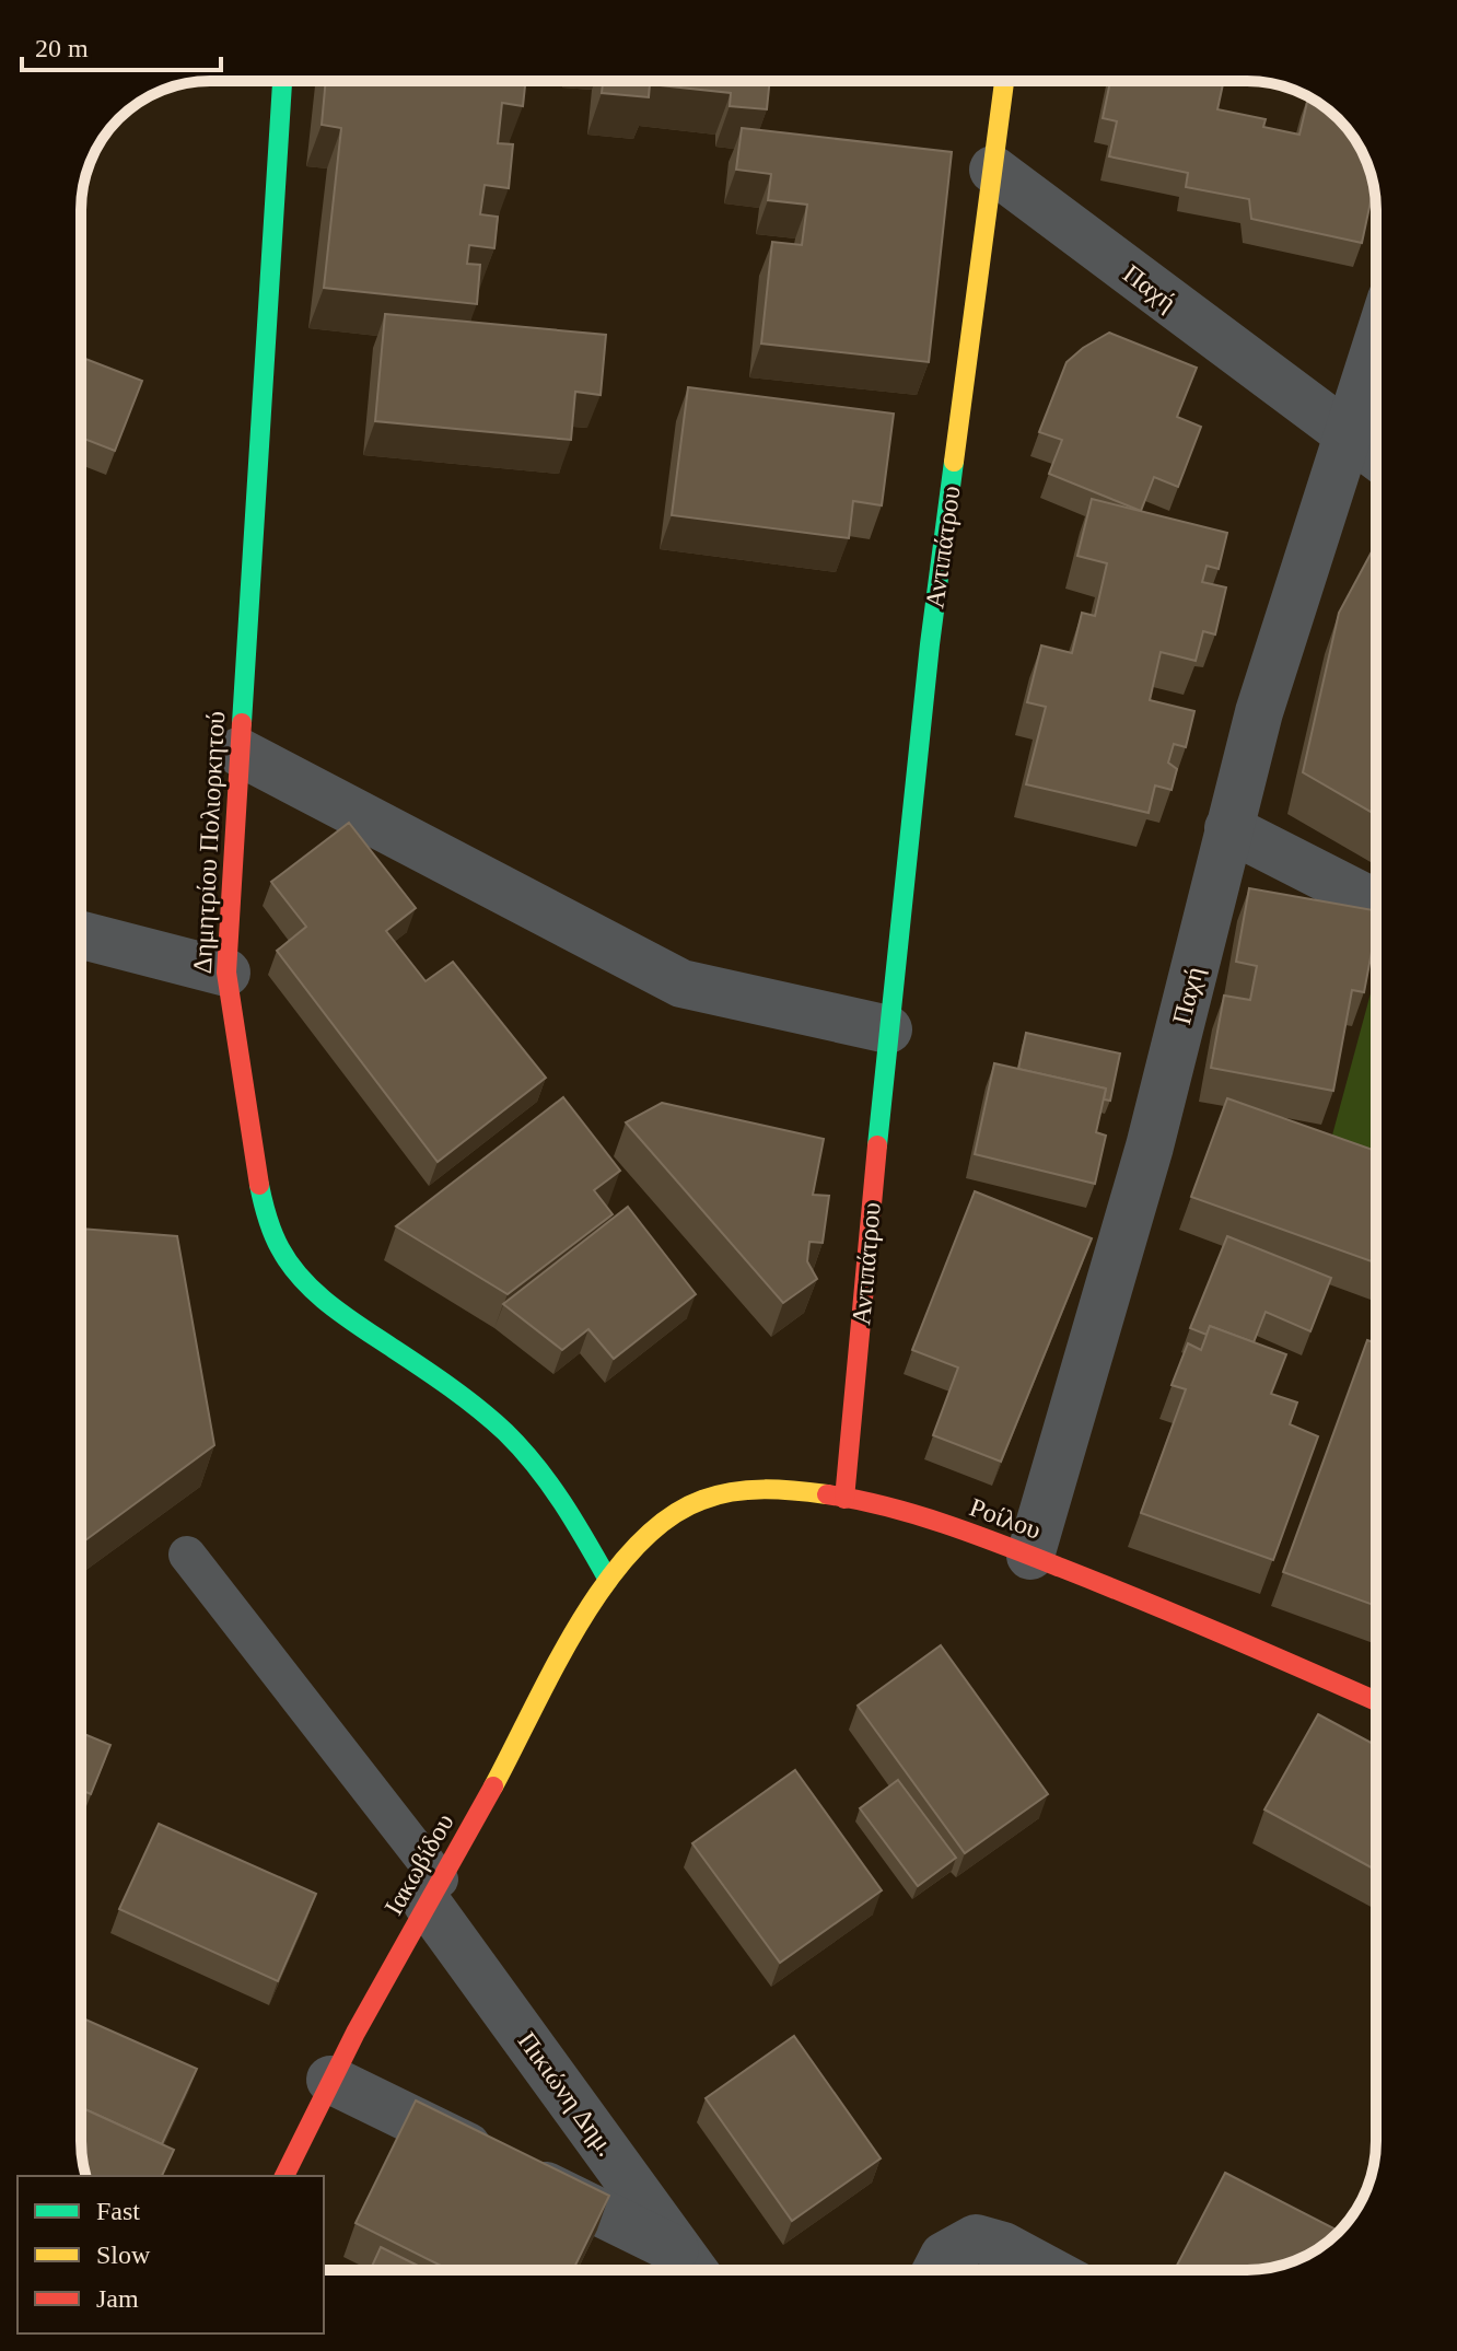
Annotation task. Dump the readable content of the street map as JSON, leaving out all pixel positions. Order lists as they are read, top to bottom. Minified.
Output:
{"streets":{"street":["Παχή","Αντιπάτρου","Δημητρίου Πολιορκητού","Ροίλου","Ιακωβίδου","Πικιώνη Δημ."]},"crossings":[["Παχή","Αντιπάτρου"],["Παχή","Ροίλου"],["Αντιπάτρου","Ροίλου"],["Δημητρίου Πολιορκητού","Ροίλου"],["Δημητρίου Πολιορκητού","Ιακωβίδου"],["Ροίλου","Ιακωβίδου"],["Ιακωβίδου","Πικιώνη Δημ."]],"legend":["Fast","Slow","Jam"],"scale_bar":"20 m"}
